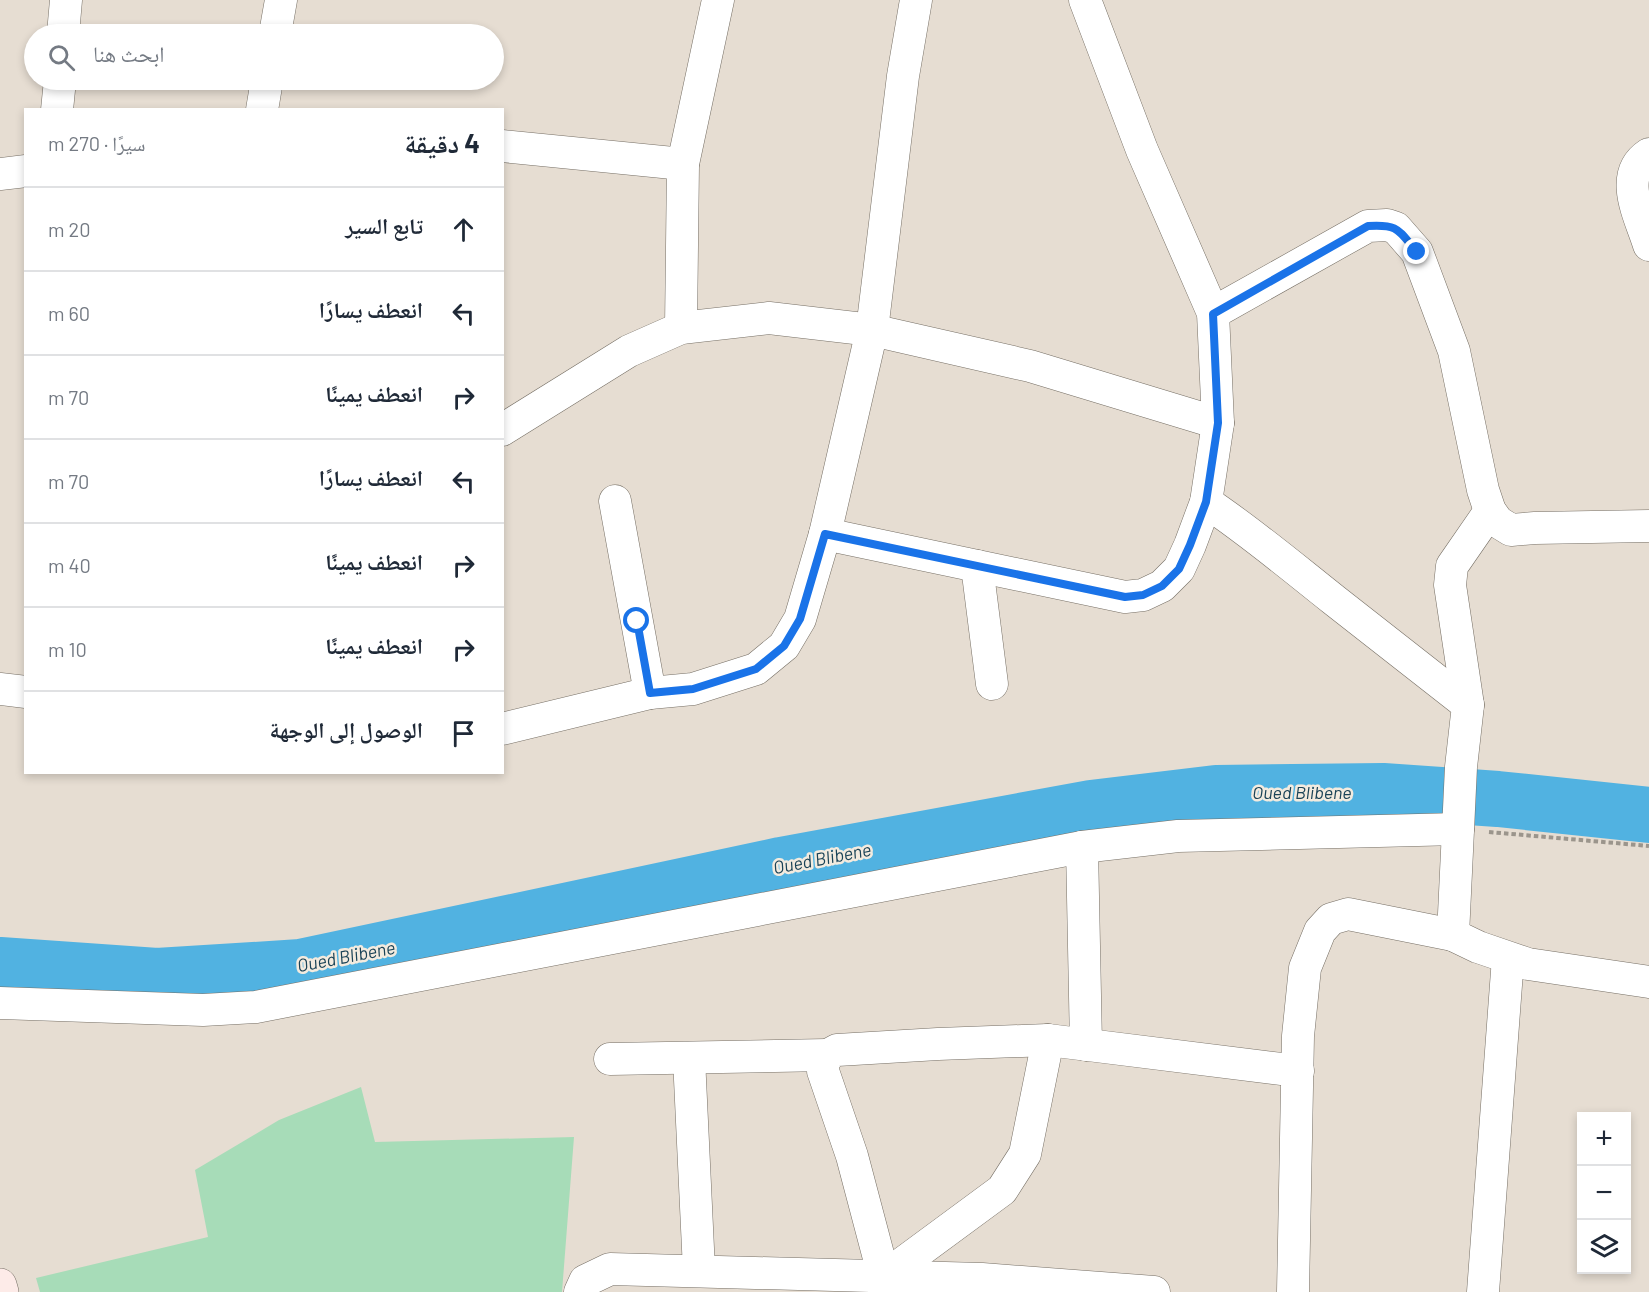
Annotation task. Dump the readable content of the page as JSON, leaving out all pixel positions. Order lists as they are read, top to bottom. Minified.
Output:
{"water":["Oued Blibene"],"page":{"search":"ابحث هنا","heading":["4 دقيقة","سيرًا · 270 m"],"list":[["تابع السير","20 m"],["انعطف يسارًا","60 m"],["انعطف يمينًا","70 m"],["انعطف يسارًا","70 m"],["انعطف يمينًا","40 m"],["انعطف يمينًا","10 m"],"الوصول إلى الوجهة"],"map_buttons":["+","−"]}}
